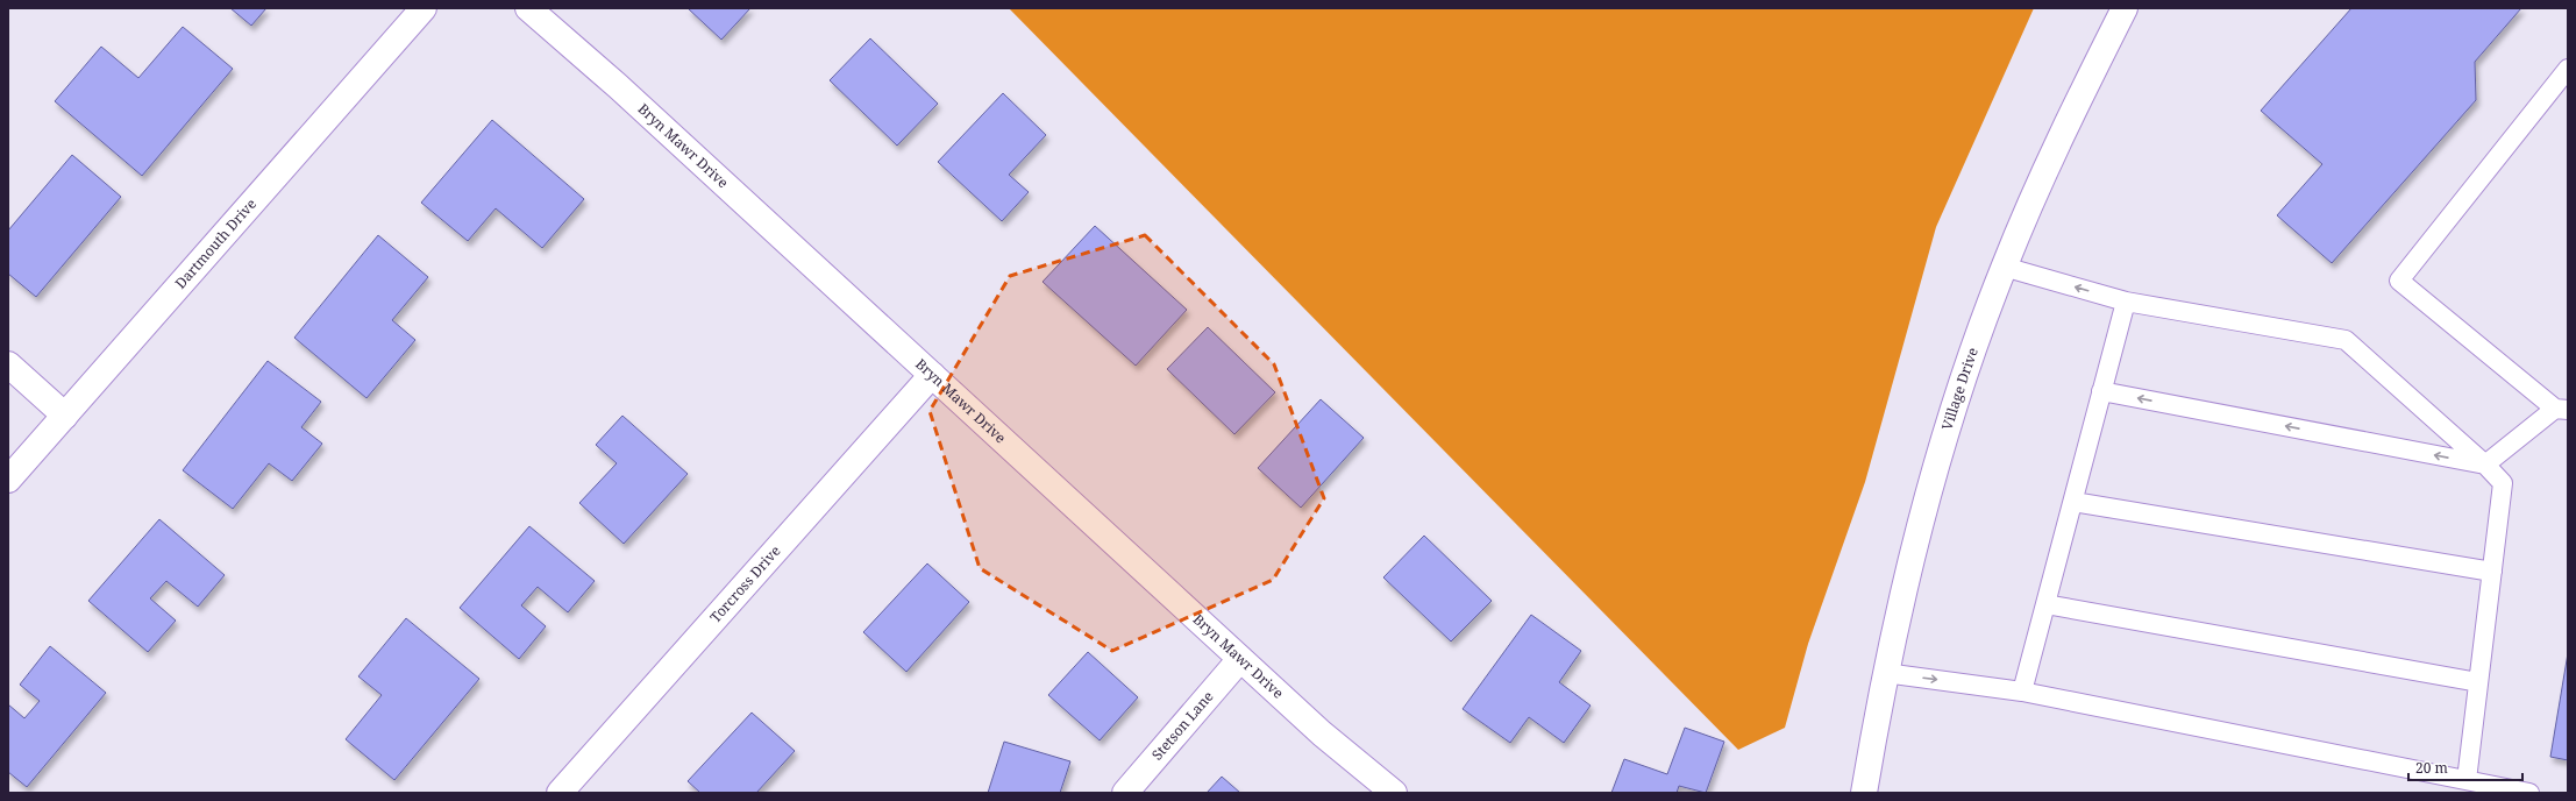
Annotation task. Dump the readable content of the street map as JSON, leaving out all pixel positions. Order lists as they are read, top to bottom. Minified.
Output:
{"streets":{"street":["Bryn Mawr Drive","Dartmouth Drive","Village Drive","Torcross Drive","Stetson Lane"]},"crossings":[["Bryn Mawr Drive","Torcross Drive"],["Bryn Mawr Drive","Stetson Lane"]],"scale_bar":"20 m"}
